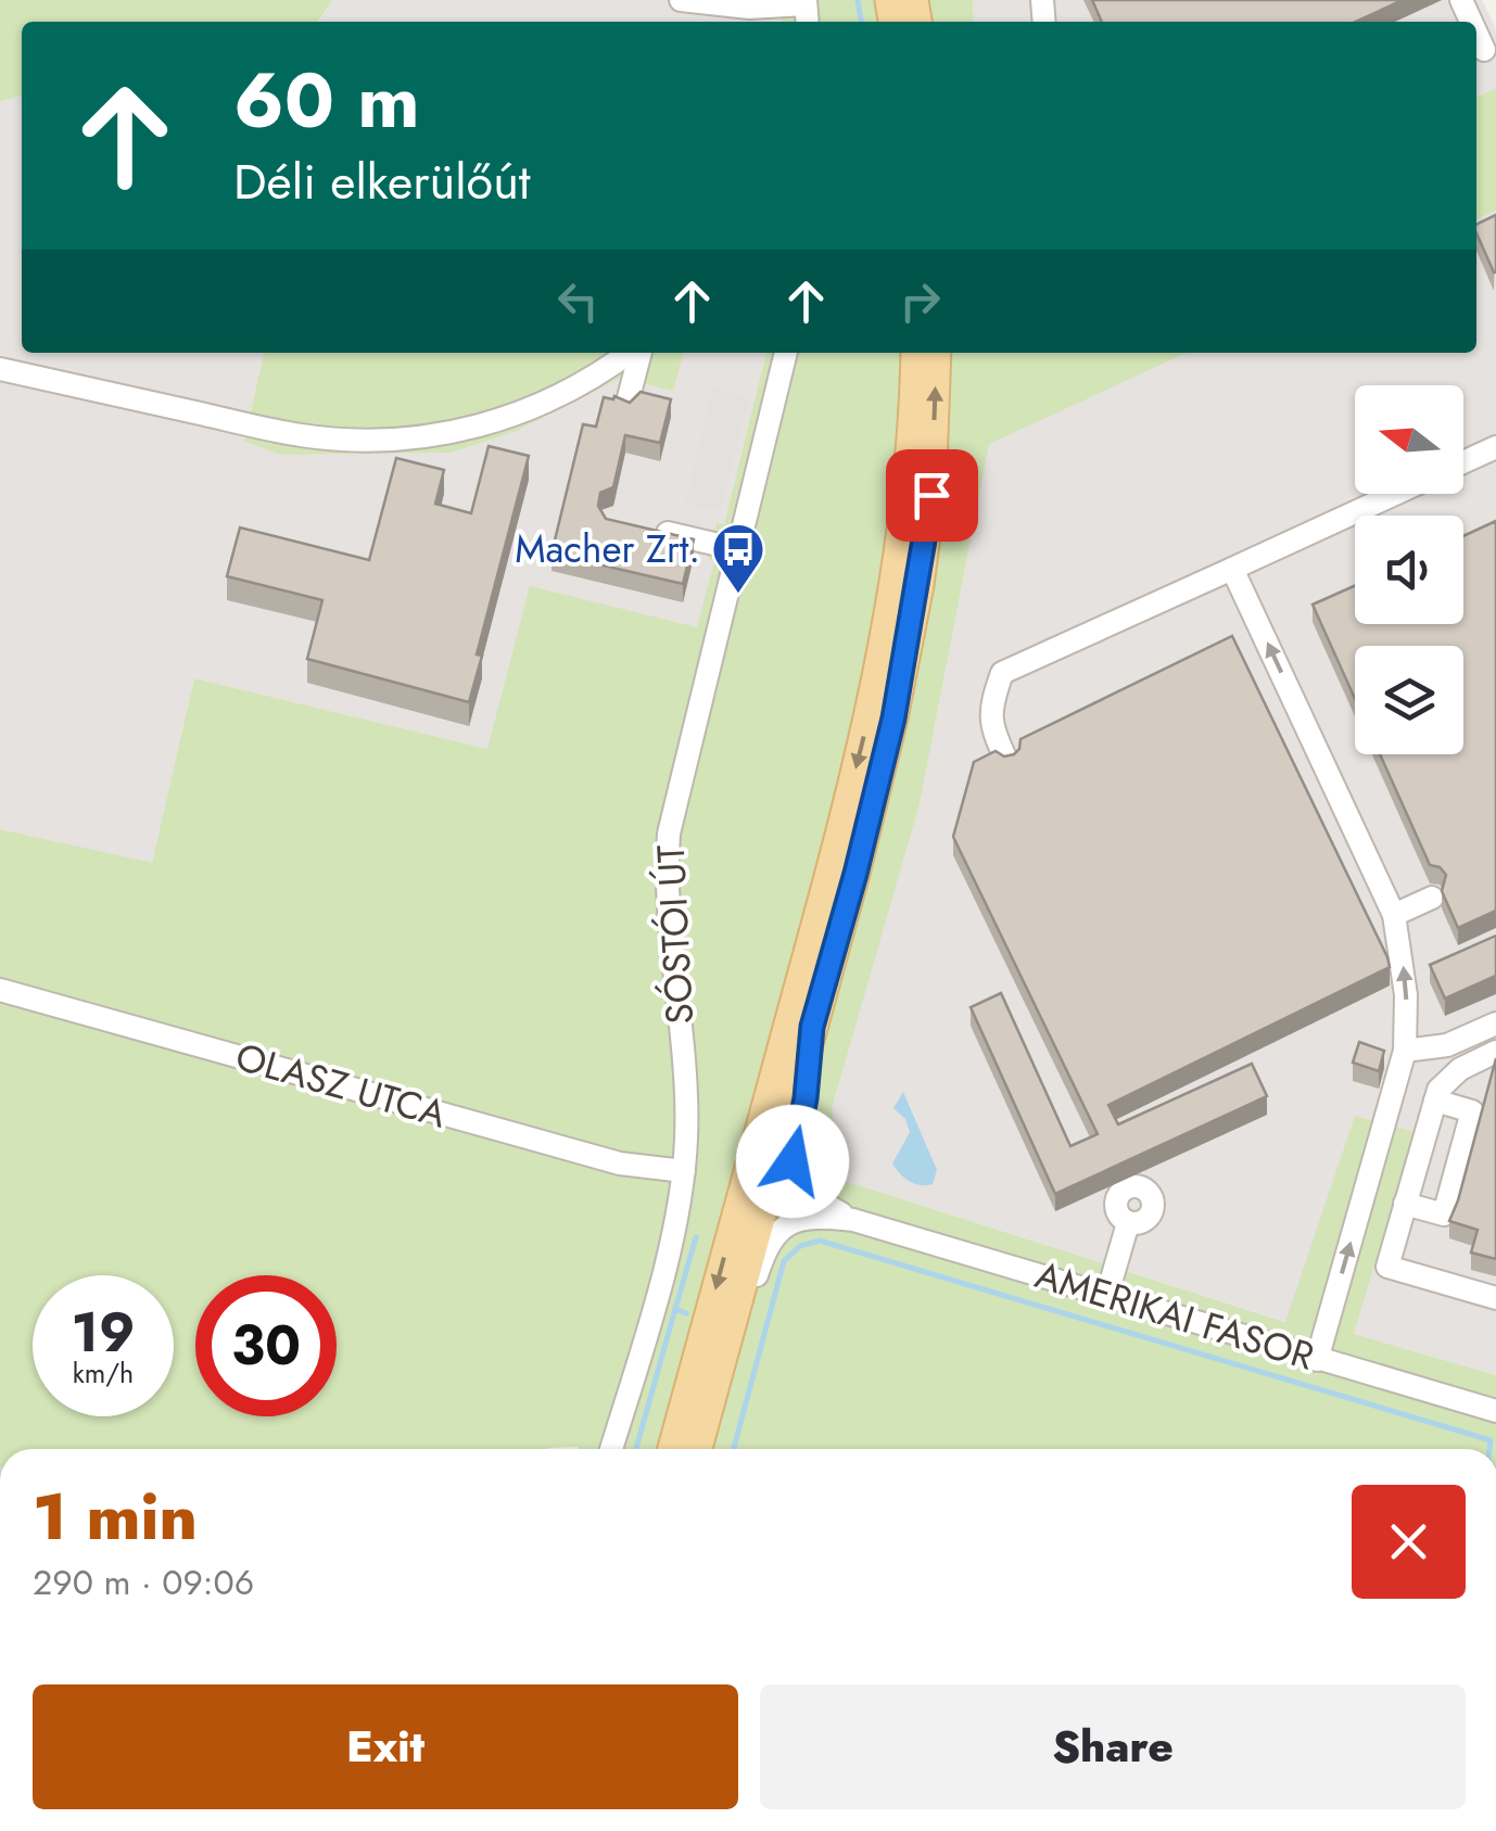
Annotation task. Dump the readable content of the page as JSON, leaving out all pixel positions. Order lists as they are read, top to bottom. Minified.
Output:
{"streets":{"street":["SÓSTÓI ÚT","OLASZ UTCA","AMERIKAI FASOR"]},"crossings":[["SÓSTÓI ÚT","OLASZ UTCA"]],"places":{"bus stop":["Macher Zrt."]},"north":"left","page":{"turn":["60 m","Déli elkerülőút"],"speed":"19 km/h","limit":"30","heading":["1 min","290 m · 09:06"],"buttons":["Exit","Share"]}}
